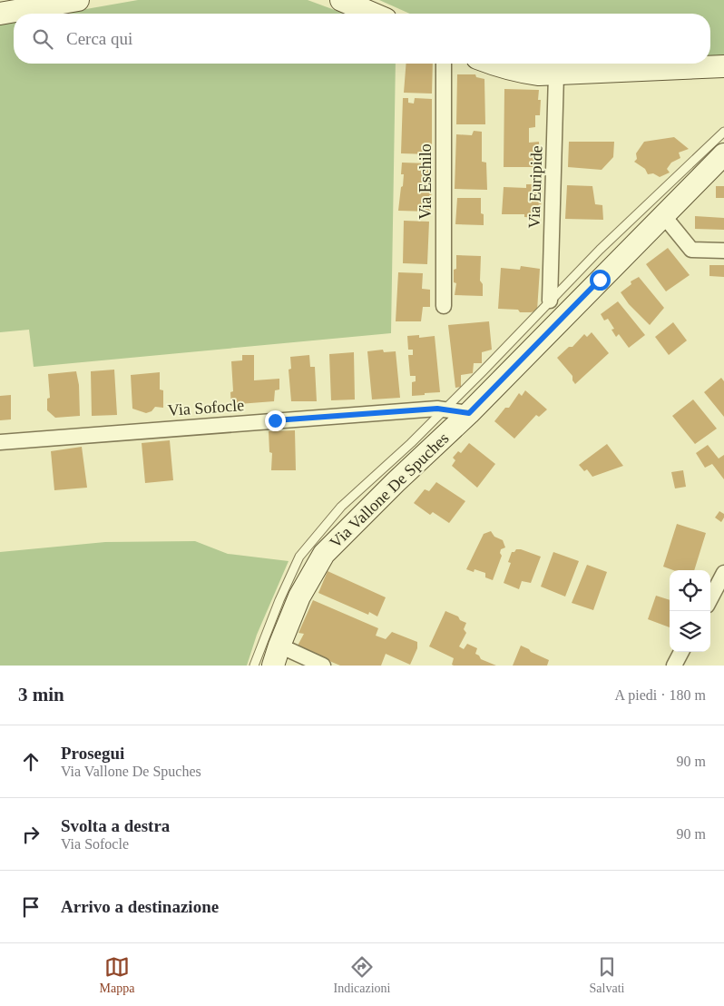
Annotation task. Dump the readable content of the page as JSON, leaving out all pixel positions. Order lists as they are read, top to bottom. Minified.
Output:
{"streets":{"street":["Via Eschilo","Via Euripide","Via Sofocle","Via Vallone De Spuches"]},"crossings":[["Via Sofocle","Via Vallone De Spuches"]],"page":{"search":"Cerca qui","heading":["3 min","A piedi · 180 m"],"list":[["Prosegui","Via Vallone De Spuches","90 m"],["Svolta a destra","Via Sofocle","90 m"],"Arrivo a destinazione"],"nav":["Mappa","Indicazioni","Salvati"]}}
